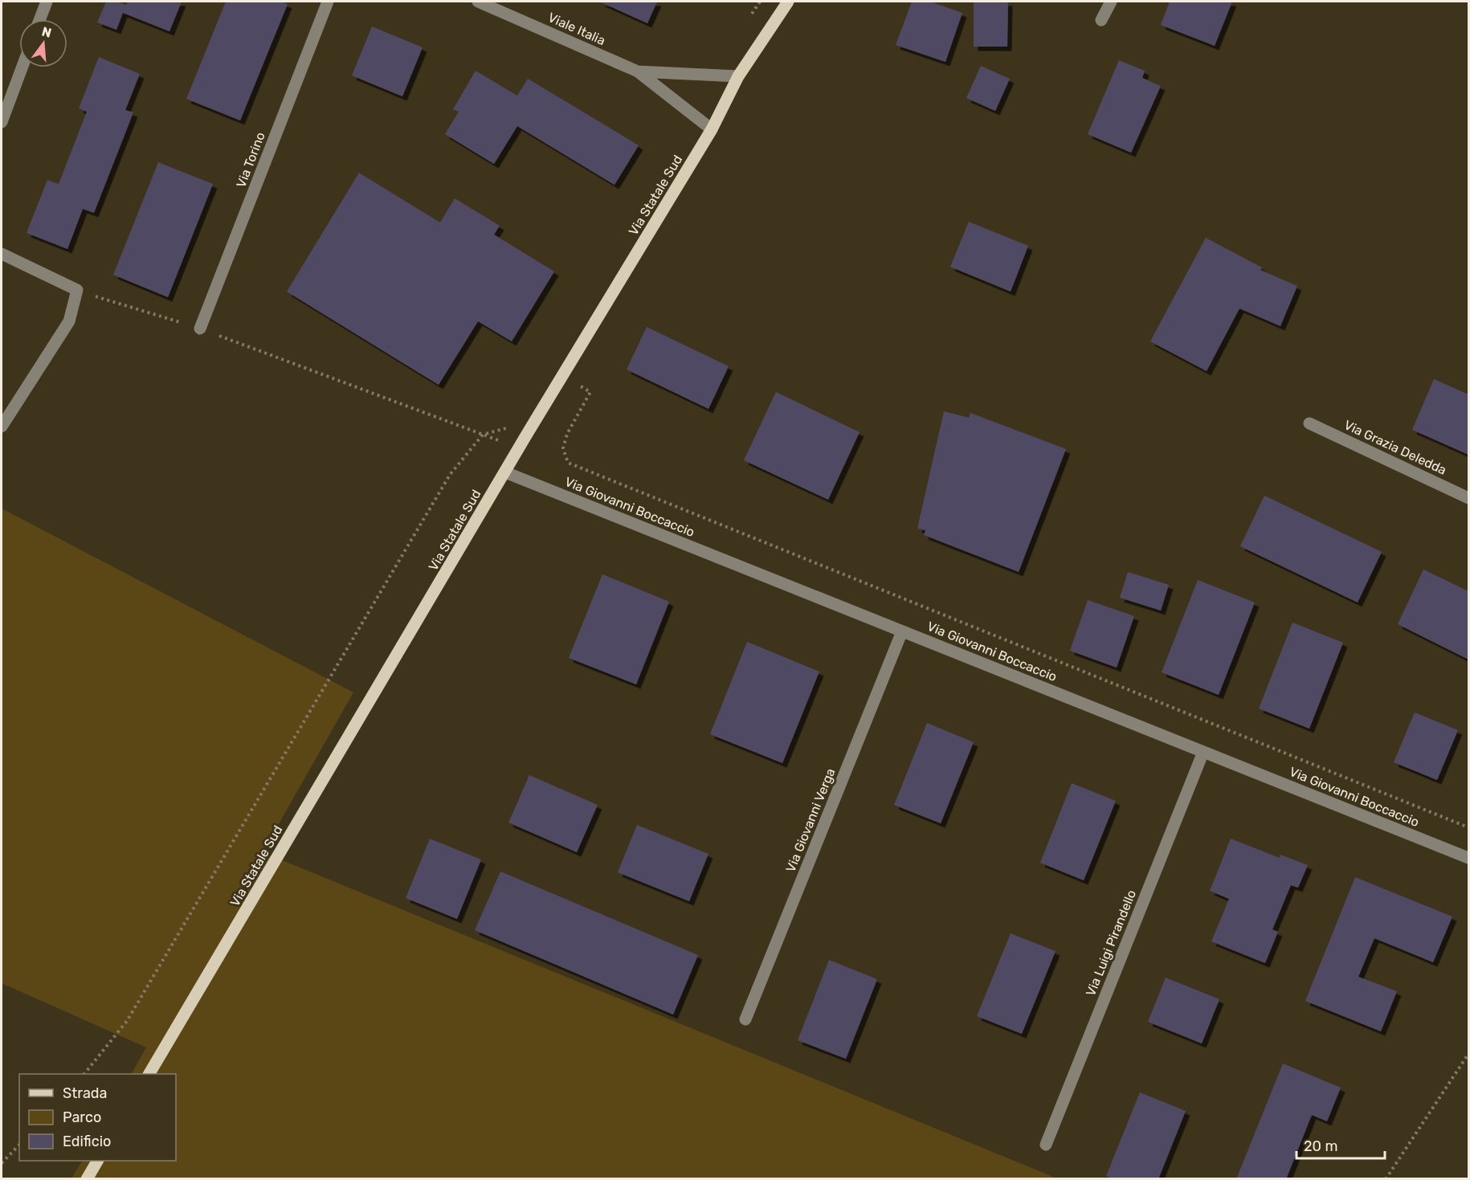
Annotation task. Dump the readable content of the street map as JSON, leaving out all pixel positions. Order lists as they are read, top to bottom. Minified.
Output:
{"streets":{"main road":["Via Statale Sud"],"street":["Viale Italia","Via Torino","Via Grazia Deledda","Via Giovanni Boccaccio","Via Giovanni Verga","Via Luigi Pirandello"]},"crossings":[["Viale Italia","Via Statale Sud"],["Via Statale Sud","Via Giovanni Boccaccio"],["Via Giovanni Boccaccio","Via Giovanni Verga"],["Via Giovanni Boccaccio","Via Luigi Pirandello"]],"legend":["Strada","Parco","Edificio"],"scale_bar":"20 m","north":"top"}
